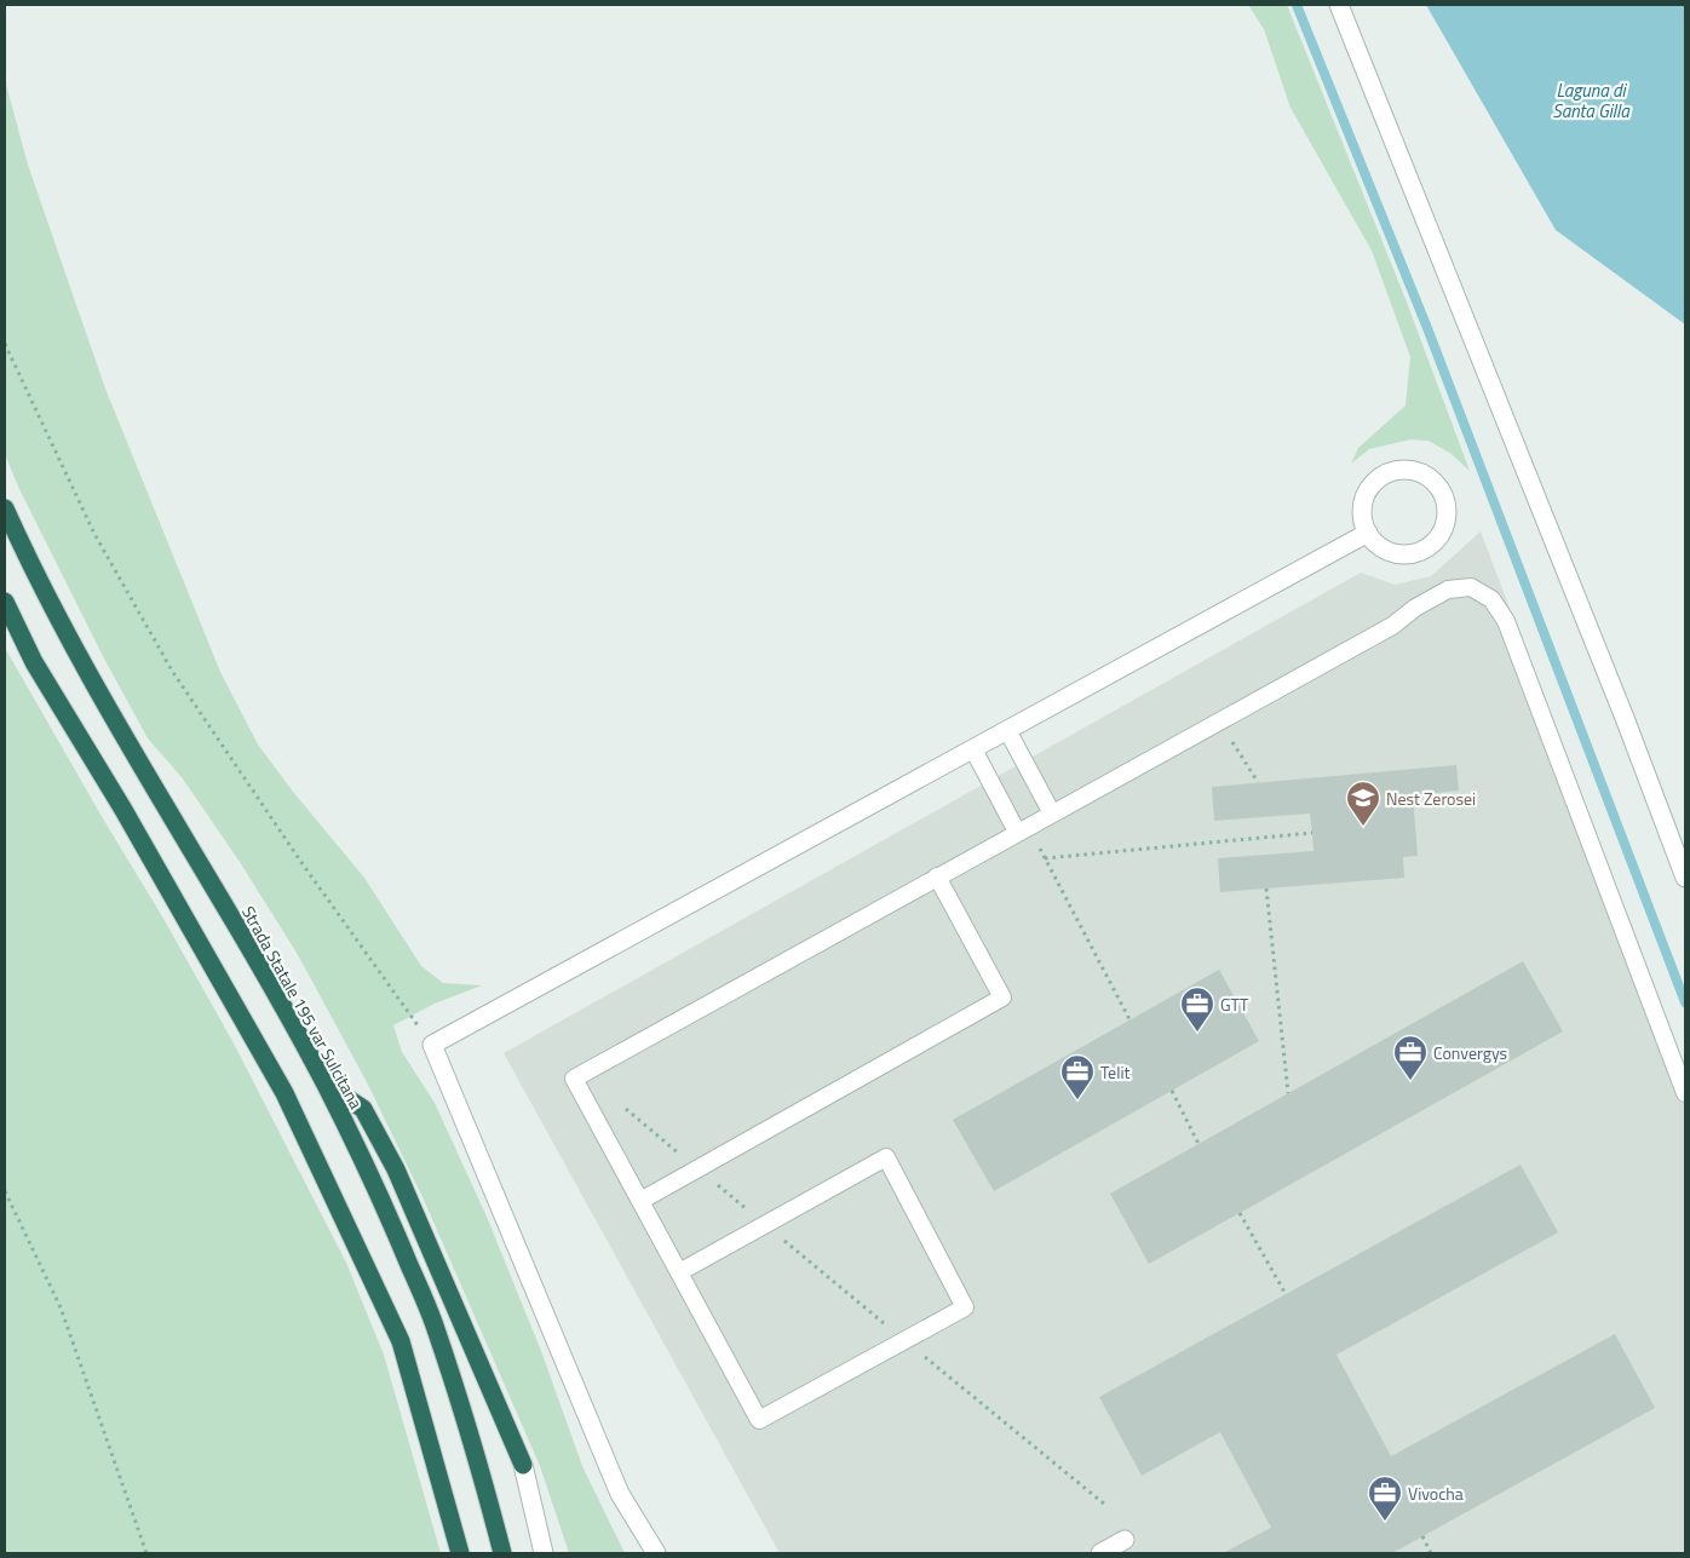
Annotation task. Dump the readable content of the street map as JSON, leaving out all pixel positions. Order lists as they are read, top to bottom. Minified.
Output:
{"streets":{"highway":["Strada Statale 195 var Sulcitana"]},"water":["Laguna di Santa Gilla"],"places":{"school or university":["Nest Zerosei"],"office":["GTT","Convergys","Telit","Vivocha"]}}
